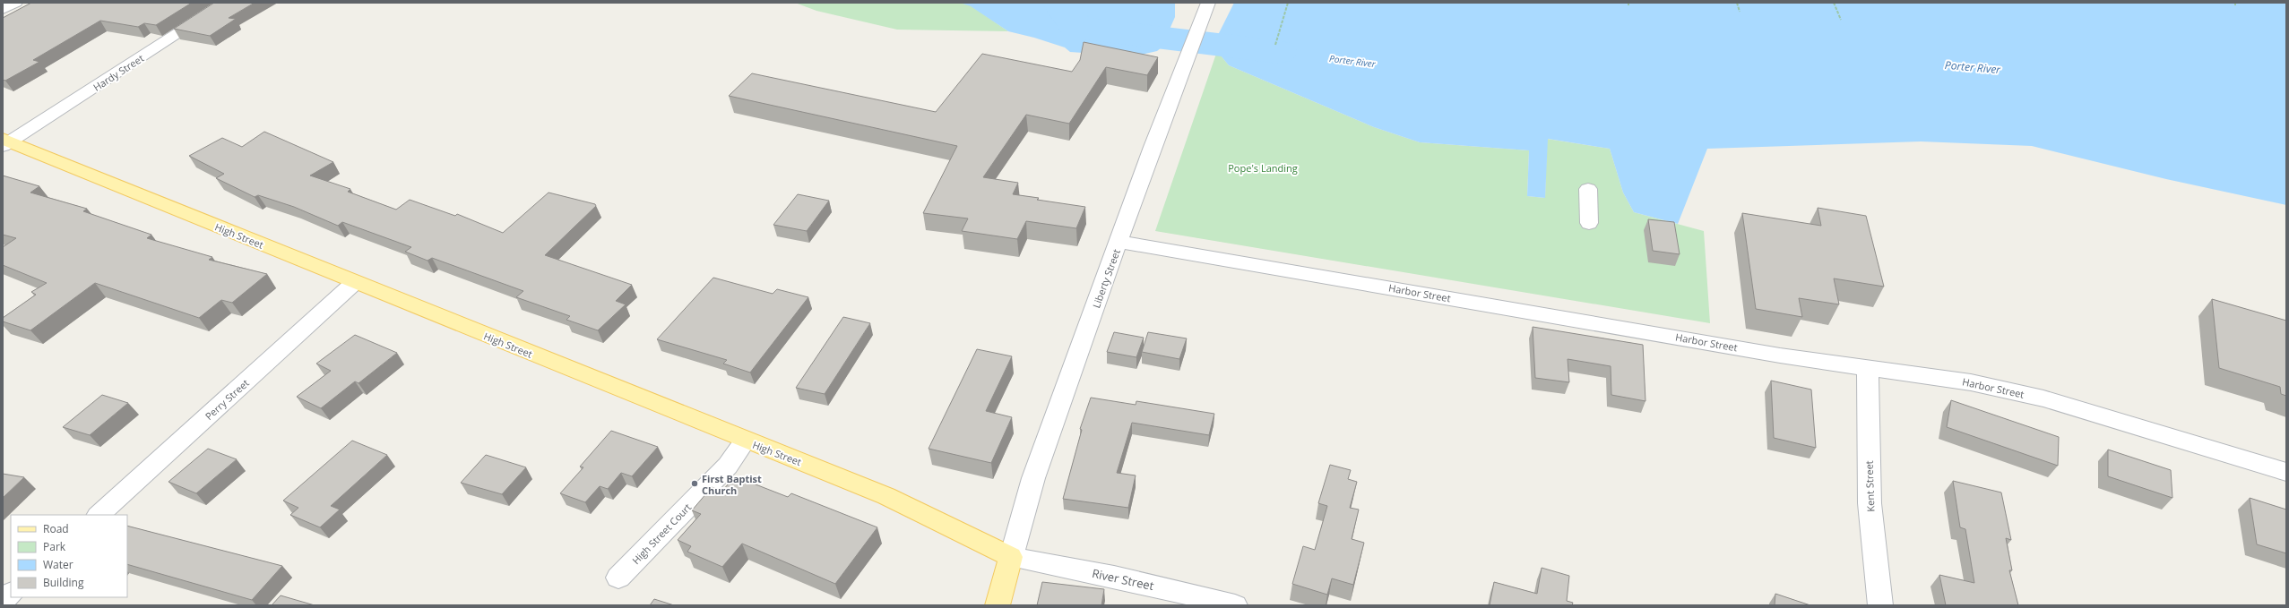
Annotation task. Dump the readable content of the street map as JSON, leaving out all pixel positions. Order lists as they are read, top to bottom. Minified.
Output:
{"streets":{"main road":["High Street"],"street":["Hardy Street","Liberty Street","Harbor Street","Perry Street","Kent Street","High Street Court","River Street"]},"crossings":[["Hardy Street","High Street"],["High Street","Liberty Street"],["High Street","Perry Street"],["High Street","High Street Court"],["High Street","River Street"],["Liberty Street","Harbor Street"],["Liberty Street","River Street"],["Harbor Street","Kent Street"]],"water":["Porter River"],"parks":["Pope's Landing"],"places":["First Baptist Church"],"legend":["Road","Park","Water","Building"]}
